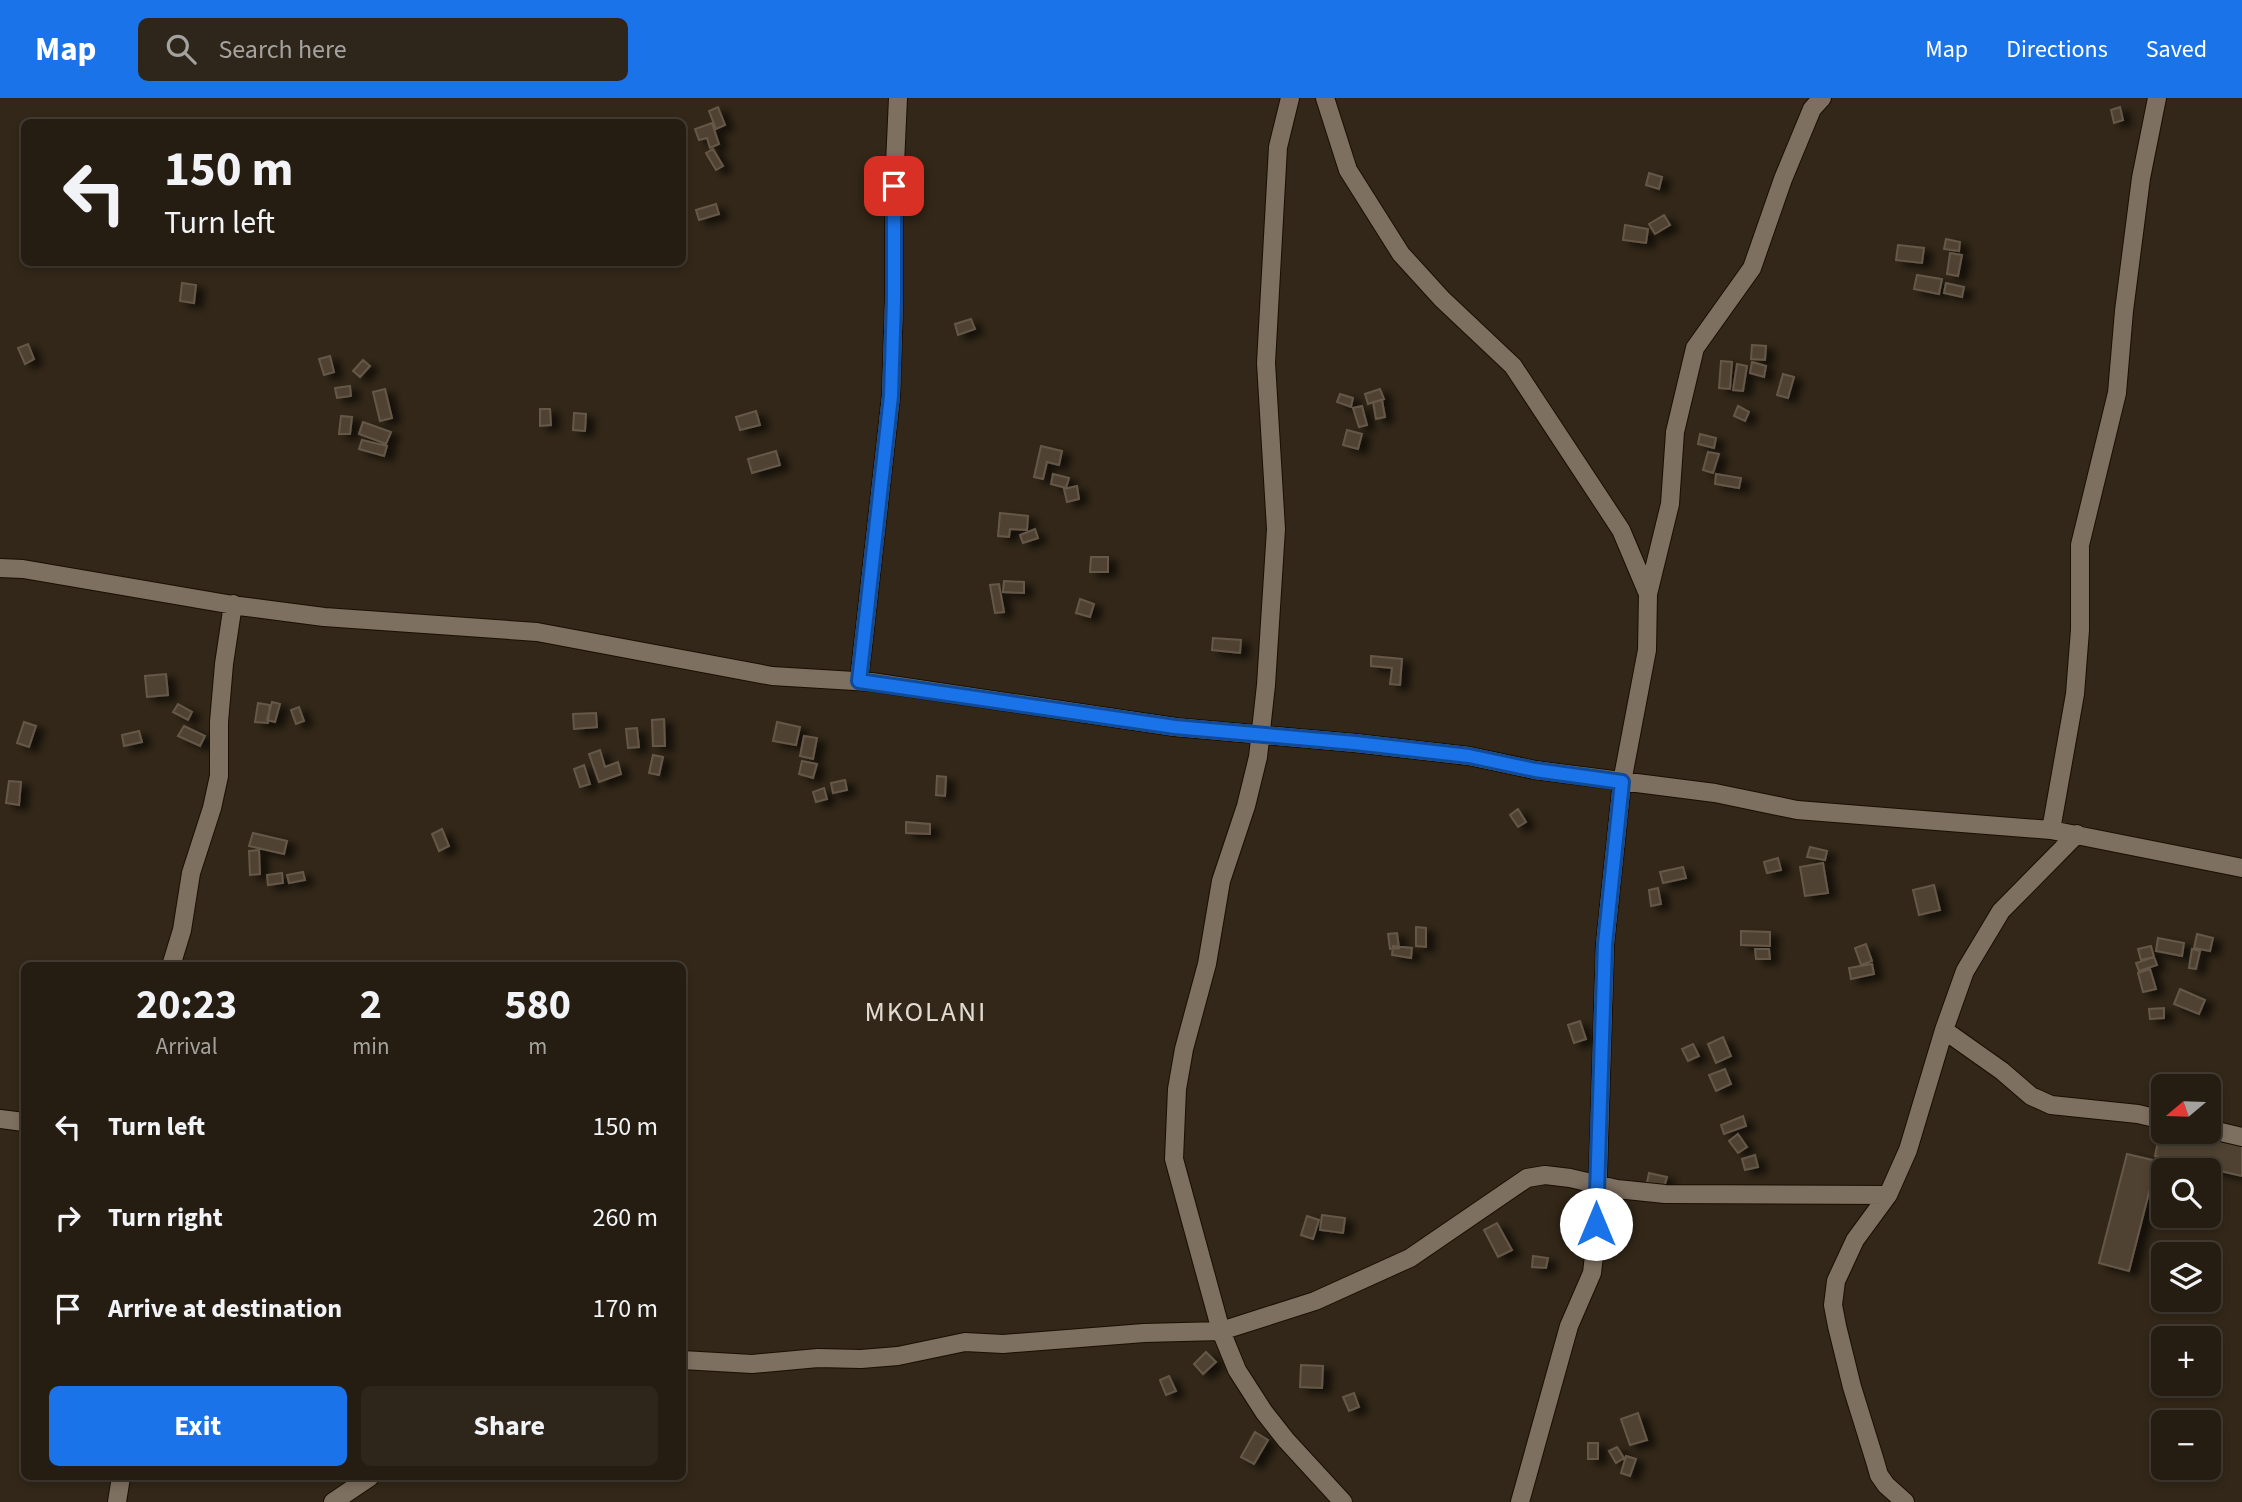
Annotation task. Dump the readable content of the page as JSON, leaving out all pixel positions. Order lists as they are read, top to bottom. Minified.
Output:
{"districts":["MKOLANI"],"north":"left","page":{"header":"Map","search":"Search here","nav":["Map","Directions","Saved"],"turn":["150 m","Turn left"],"eta":["20:23","Arrival","2","min","580","m"],"map_buttons":["+","−"],"list":[{"name":"Turn left","value":"150 m"},{"name":"Turn right","value":"260 m"},{"name":"Arrive at destination","value":"170 m"}],"buttons":["Exit","Share"]}}
